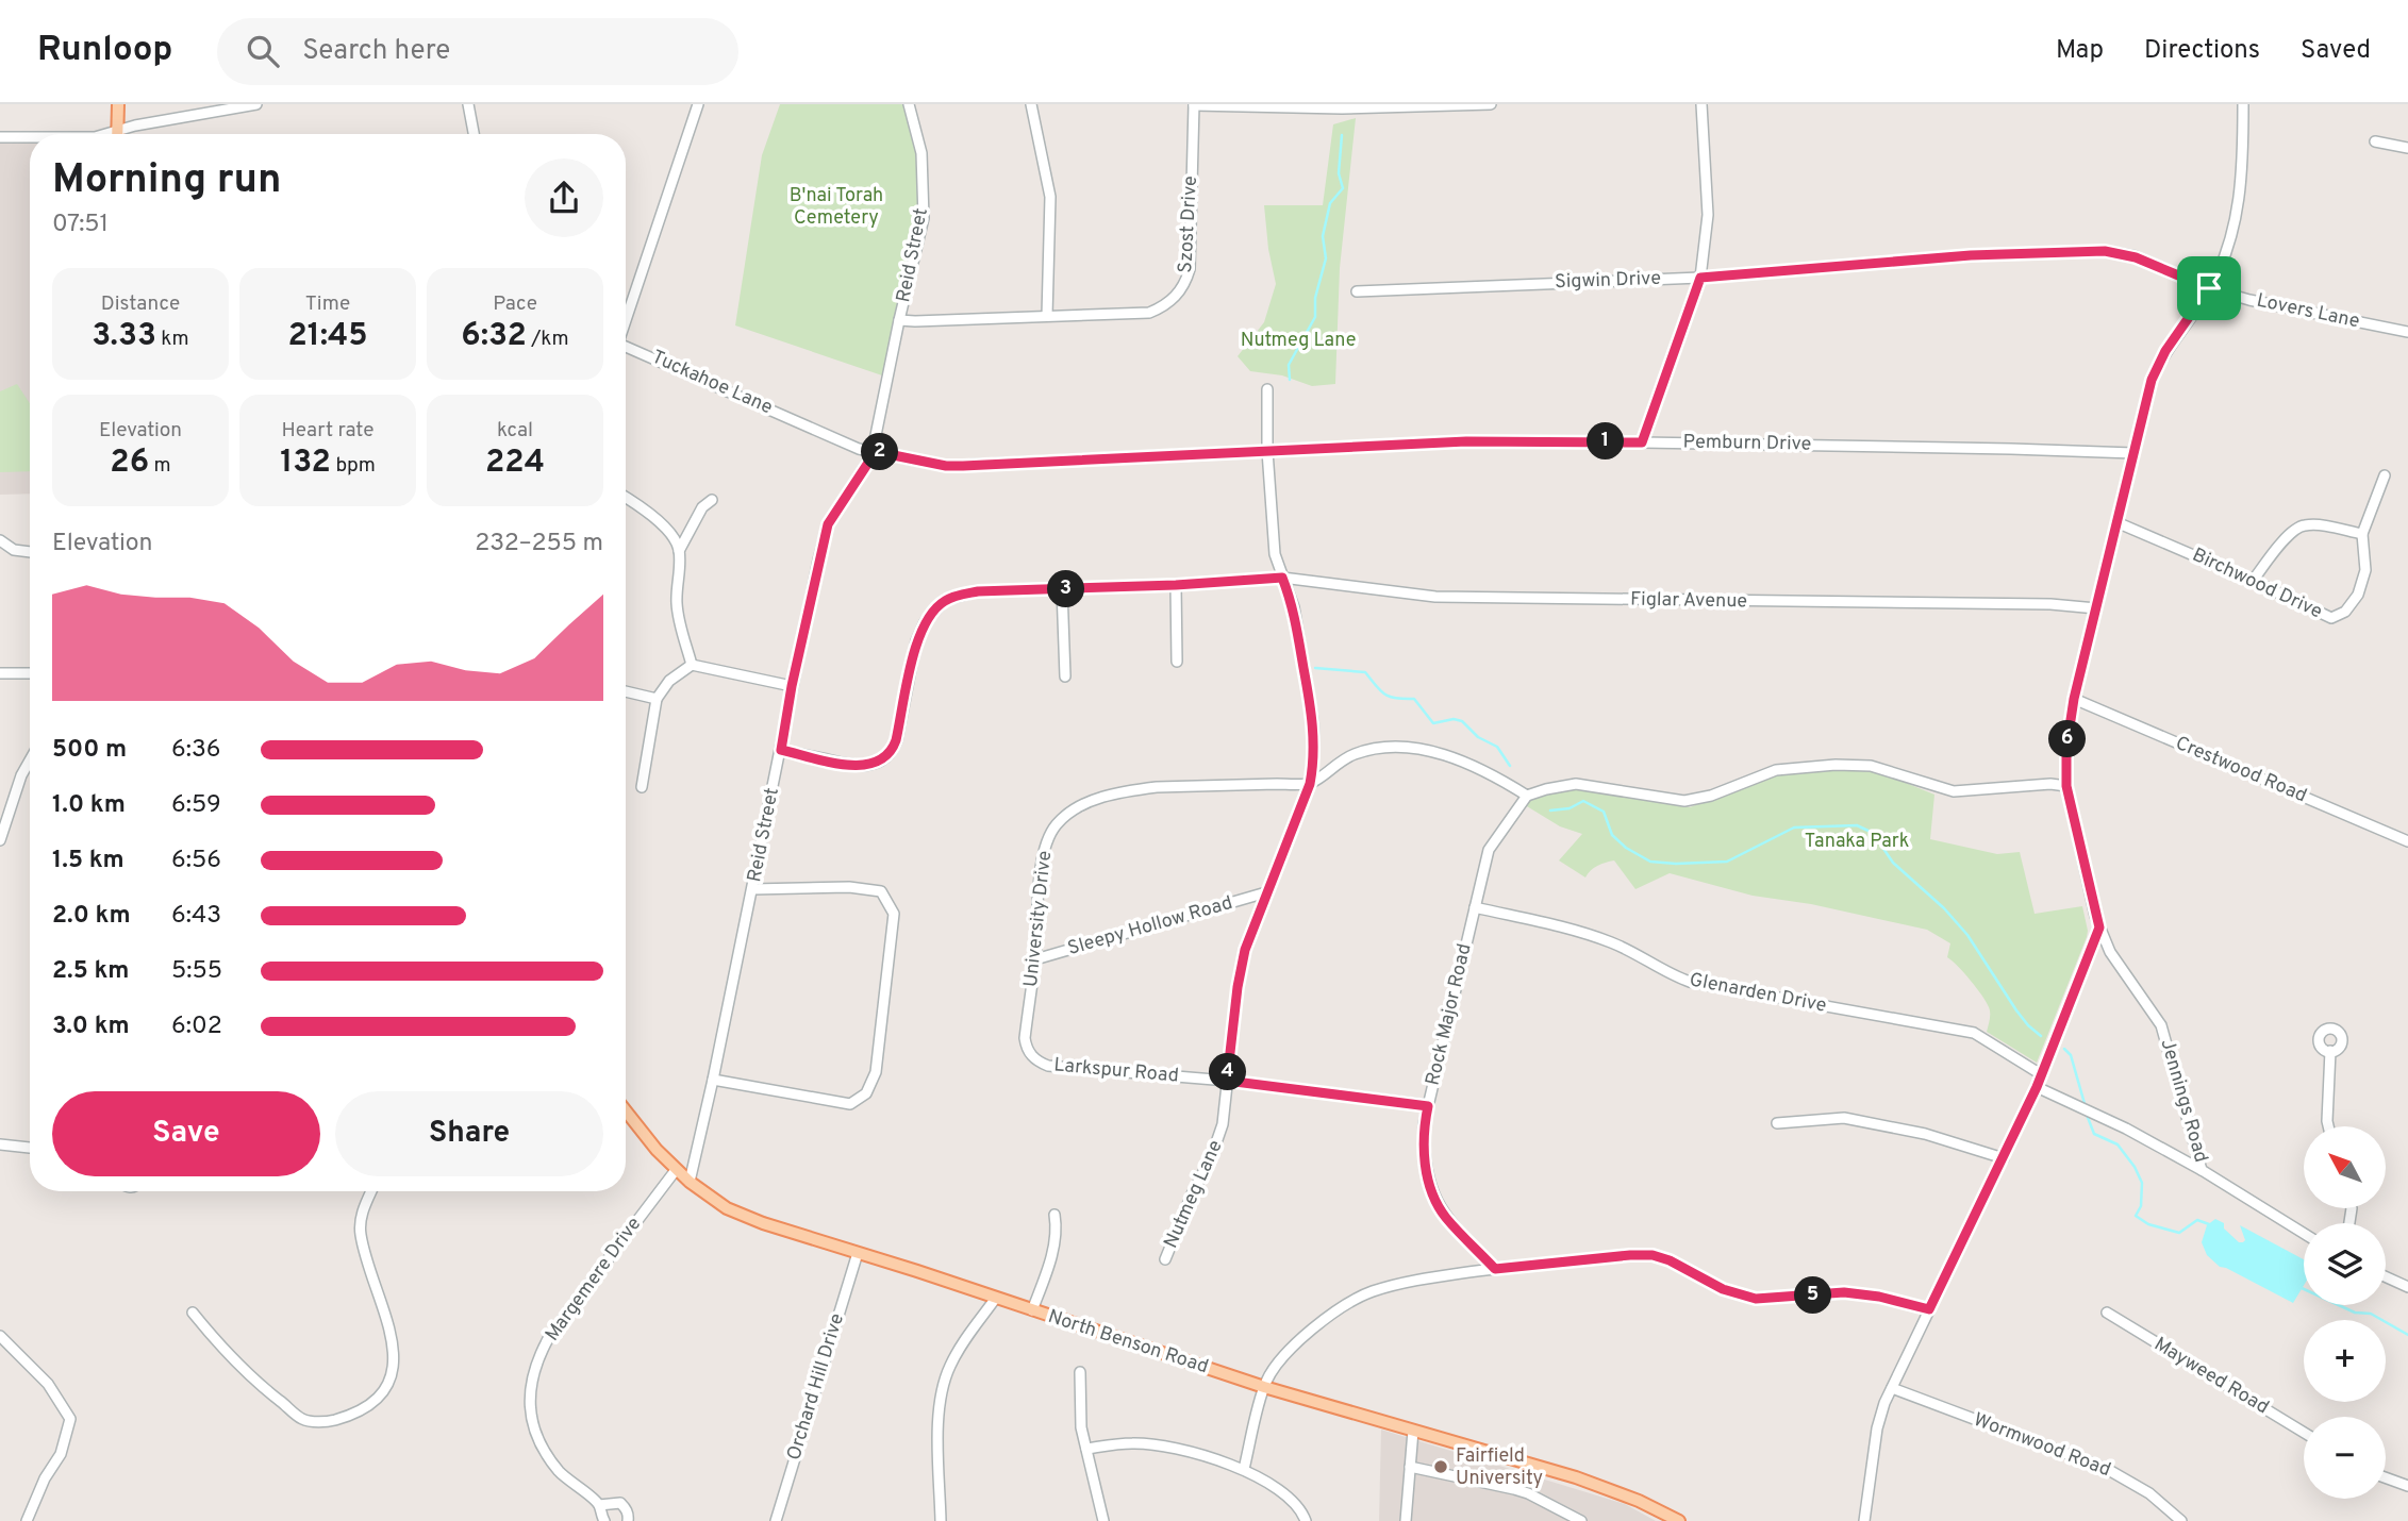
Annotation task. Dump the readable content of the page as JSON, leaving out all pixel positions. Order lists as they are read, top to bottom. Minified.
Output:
{"streets":{"main road":["North Benson Road"],"street":["Szost Drive","Reid Street","Sigwin Drive","Lovers Lane","Tuckahoe Lane","Pemburn Drive","Birchwood Drive","Figlar Avenue","Crestwood Road","University Drive","Sleepy Hollow Road","Glenarden Drive","Rock Major Road","Larkspur Road","Jennings Road","Nutmeg Lane","Margemere Drive","Mayweed Road","Orchard Hill Drive","Wormwood Road"]},"crossings":[["Szost Drive","Reid Street"],["Reid Street","Tuckahoe Lane"],["Reid Street","Pemburn Drive"],["Reid Street","Figlar Avenue"],["Reid Street","North Benson Road"],["Sigwin Drive","Lovers Lane"],["Sigwin Drive","Jennings Road"],["Lovers Lane","Jennings Road"],["Tuckahoe Lane","Pemburn Drive"],["Pemburn Drive","Jennings Road"],["Pemburn Drive","Nutmeg Lane"],["Birchwood Drive","Jennings Road"],["Figlar Avenue","Jennings Road"],["Figlar Avenue","Nutmeg Lane"],["Crestwood Road","Jennings Road"],["University Drive","Sleepy Hollow Road"],["University Drive","Larkspur Road"],["University Drive","Nutmeg Lane"],["Sleepy Hollow Road","Nutmeg Lane"],["Glenarden Drive","Rock Major Road"],["Rock Major Road","Larkspur Road"],["Larkspur Road","Nutmeg Lane"],["Margemere Drive","North Benson Road"],["North Benson Road","Orchard Hill Drive"]],"parks":["B'nai Torah Cemetery","Nutmeg Lane","Tanaka Park"],"places":["Fairfield University"],"north":"top left","page":{"header":"Runloop","search":"Search here","nav":["Map","Directions","Saved"],"heading":["Morning run","07:51"],"stats":[["Distance","3.33 km"],["Time","21:45"],["Pace","6:32 /km"],["Elevation","26 m"],["Heart rate","132 bpm"],["kcal","224"]],"pins":["1","2","3","6","4","5"],"chart":["Elevation","232–255 m"],"list":[{"name":"500 m","note":"6:36"},{"name":"1.0 km","note":"6:59"},{"name":"1.5 km","note":"6:56"},{"name":"2.0 km","note":"6:43"},{"name":"2.5 km","note":"5:55"},{"name":"3.0 km","note":"6:02"}],"buttons":["Save","Share"],"map_buttons":["+","−"]}}
